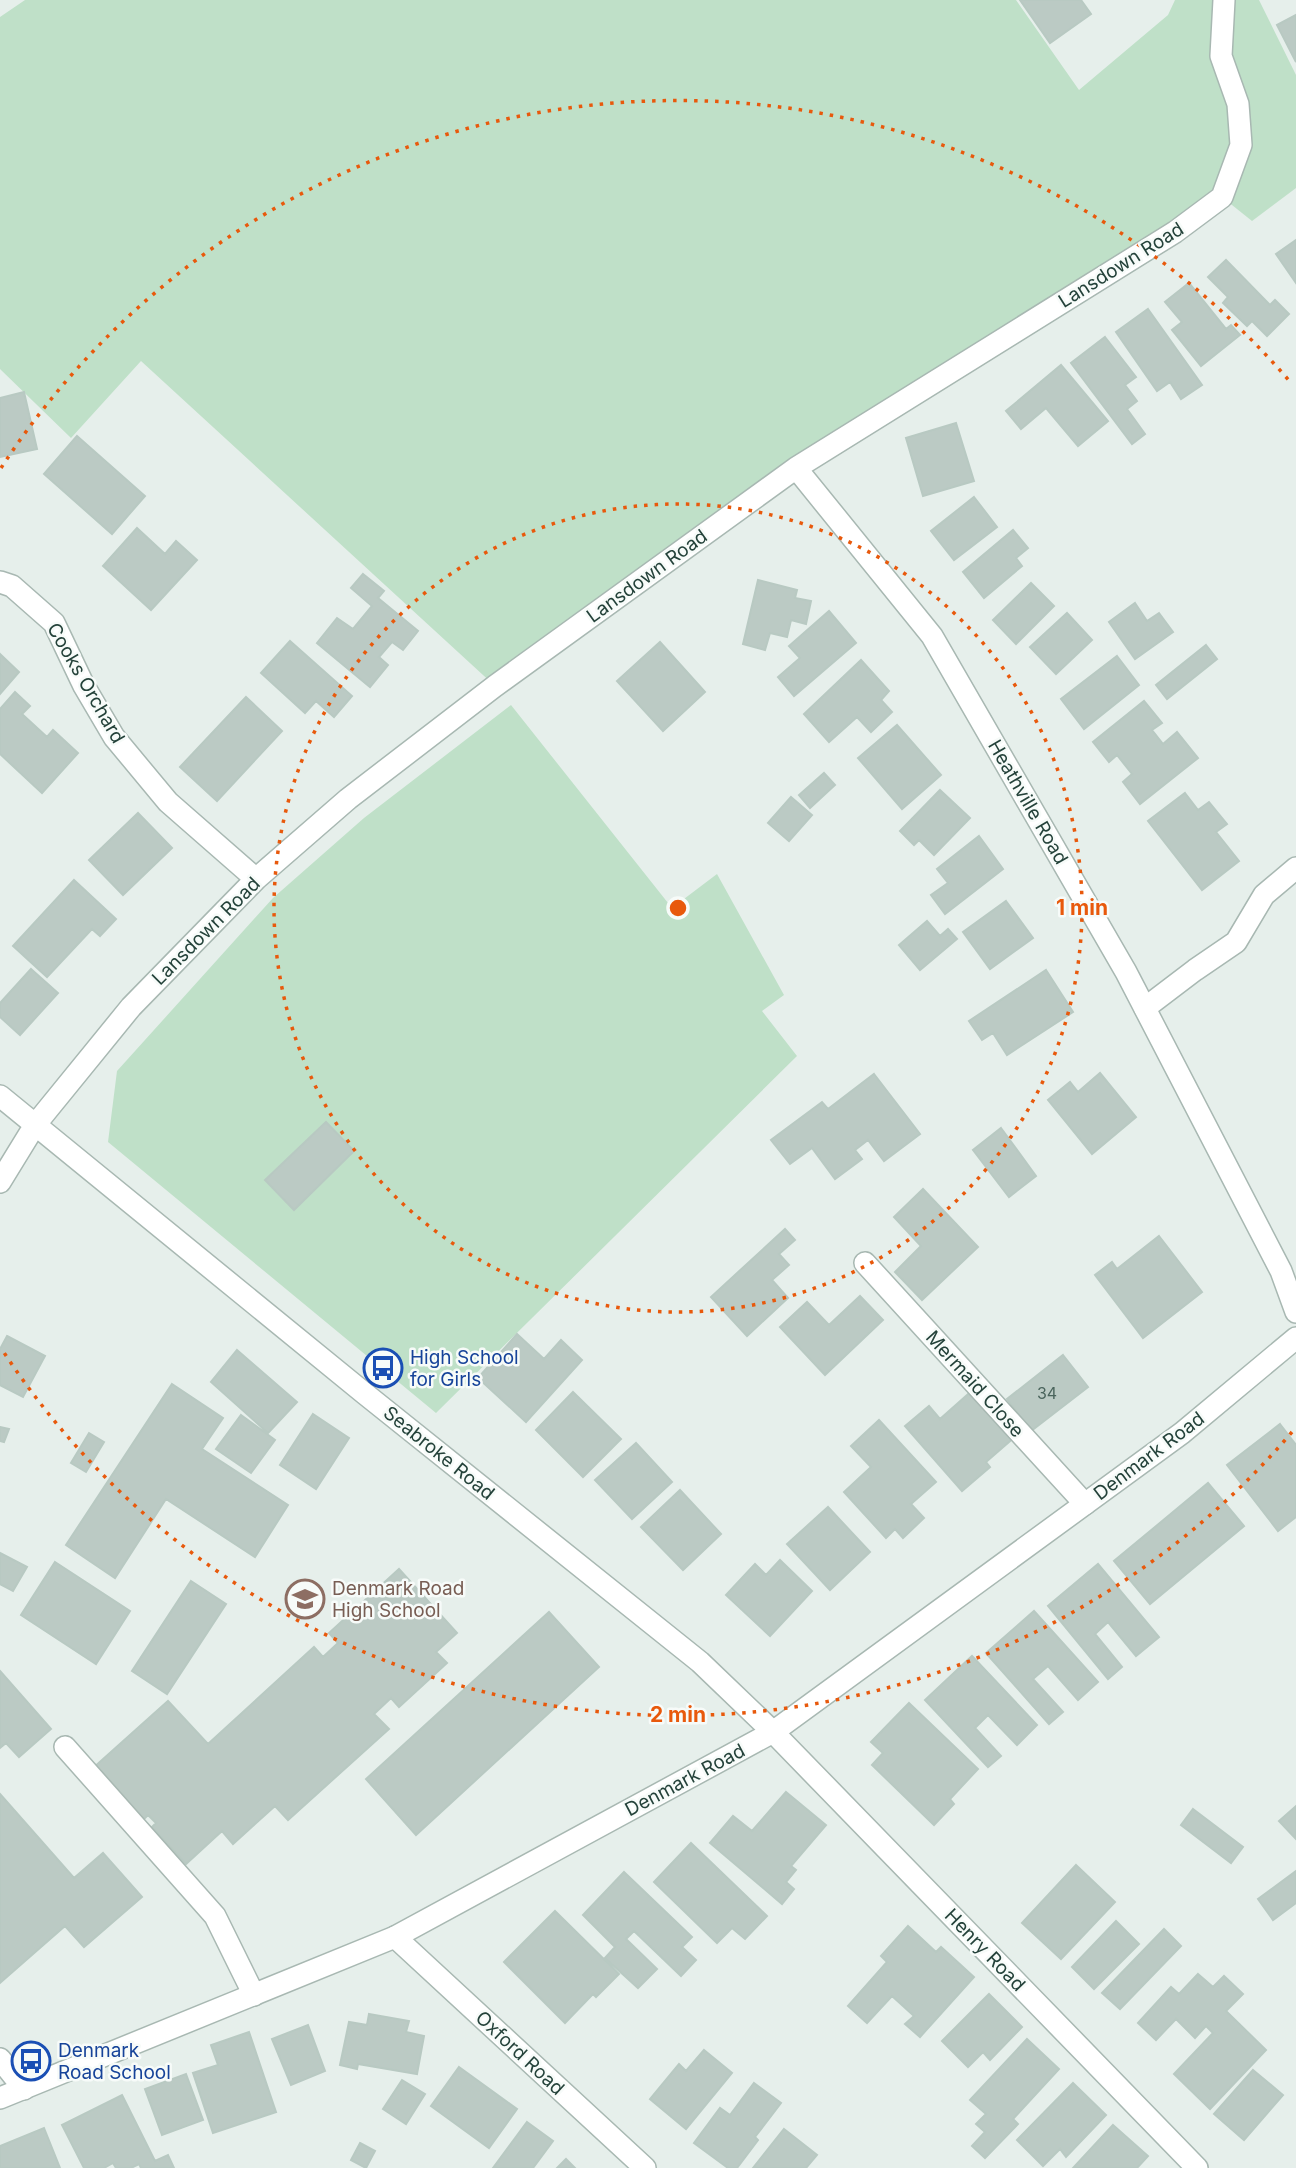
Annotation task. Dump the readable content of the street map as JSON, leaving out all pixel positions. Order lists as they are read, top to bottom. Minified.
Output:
{"streets":{"street":["Lansdown Road","Cooks Orchard","Heathville Road","Mermaid Close","Seabroke Road","Denmark Road","Henry Road","Oxford Road"]},"crossings":[["Lansdown Road","Cooks Orchard"],["Lansdown Road","Heathville Road"],["Lansdown Road","Seabroke Road"],["Mermaid Close","Denmark Road"],["Seabroke Road","Denmark Road"],["Seabroke Road","Henry Road"],["Denmark Road","Henry Road"],["Denmark Road","Oxford Road"]],"places":{"bus stop":["High School for Girls","Denmark Road School"],"school or university":["Denmark Road High School"]},"house_numbers":["34"],"rings":["1 min","2 min"]}
